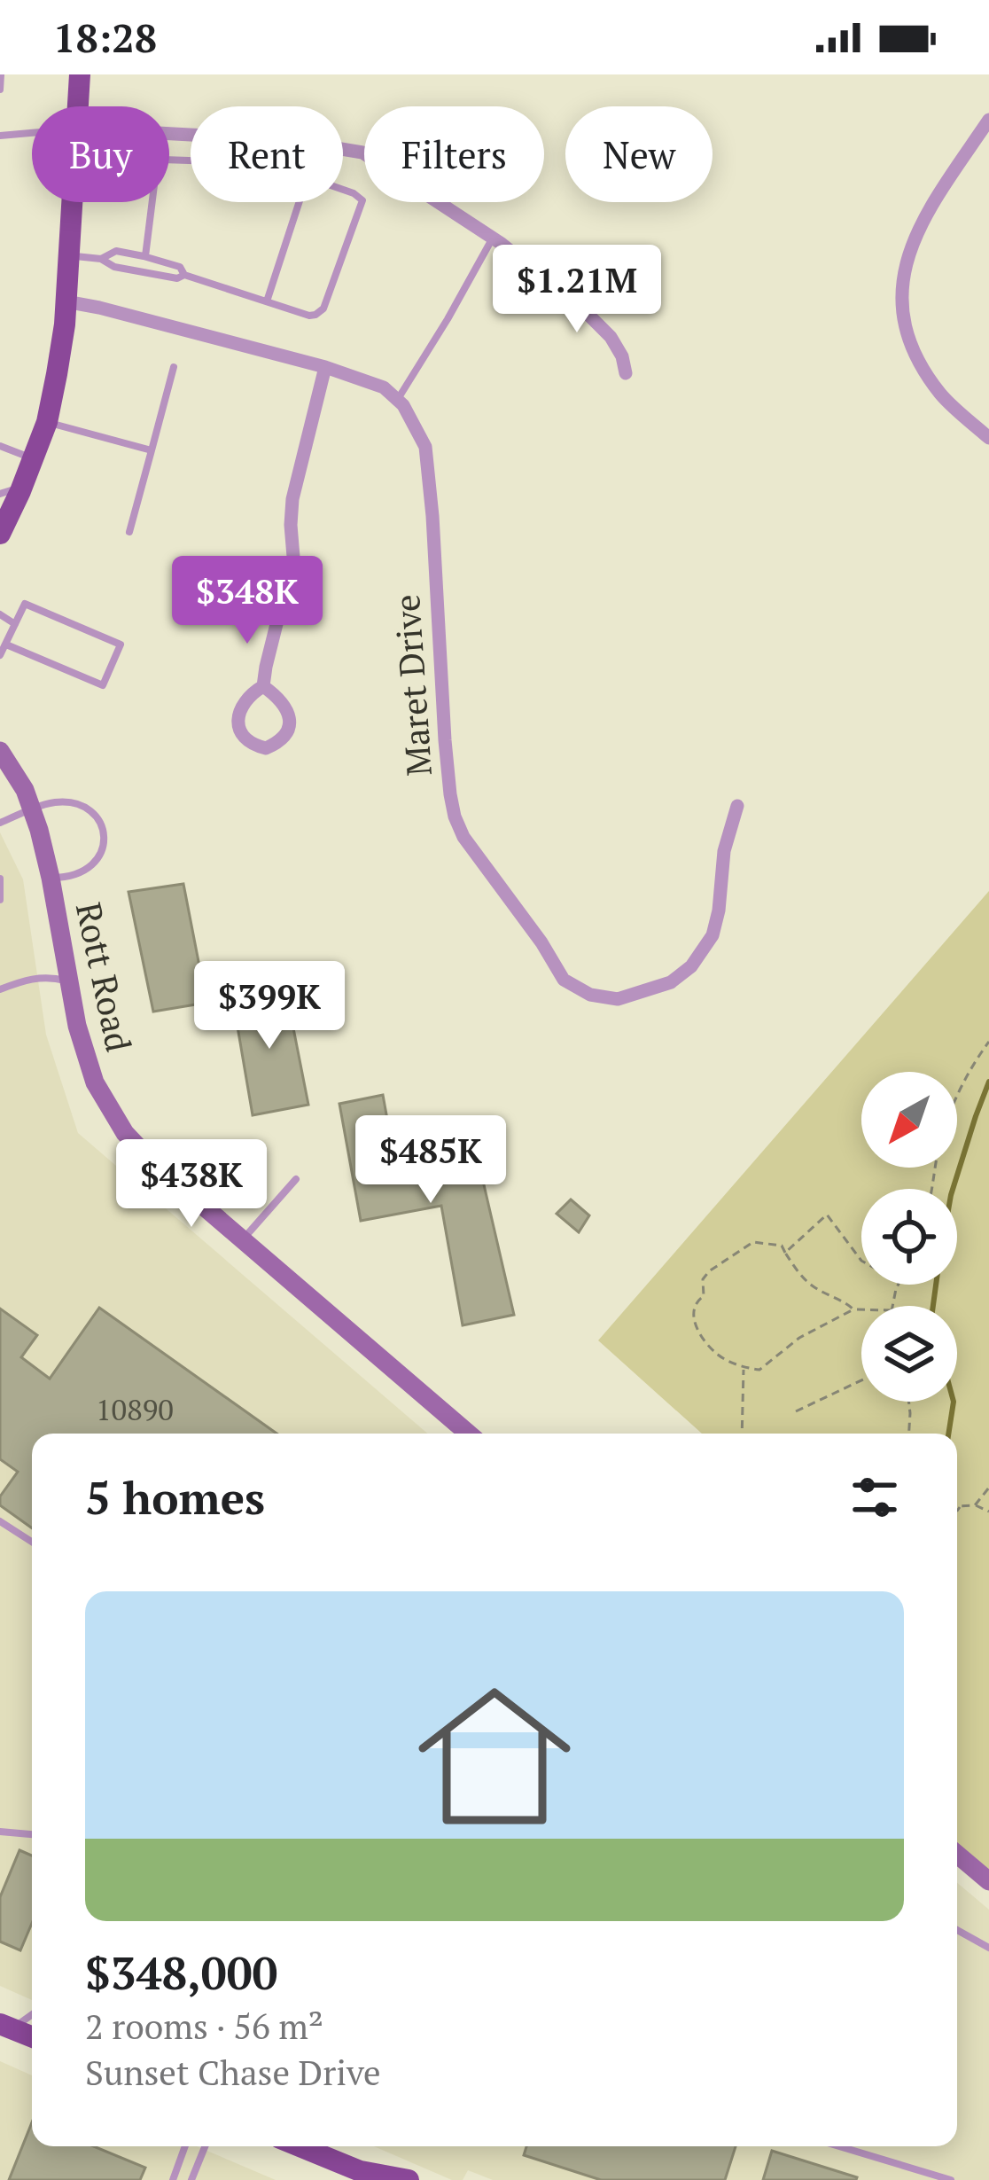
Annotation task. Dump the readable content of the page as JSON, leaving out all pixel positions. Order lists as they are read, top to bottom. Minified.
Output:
{"streets":{"street":["Maret Drive","Rott Road"]},"house_numbers":["10890"],"north":"bottom left","page":{"status":"18:28","chip":["Buy","Rent","Filters","New"],"price":["$1.21M","$348K","$399K","$485K","$438K"],"heading":"5 homes","list":[{"name":"$348,000","note":"2 rooms · 56 m² · Sunset Chase Drive"}]}}
